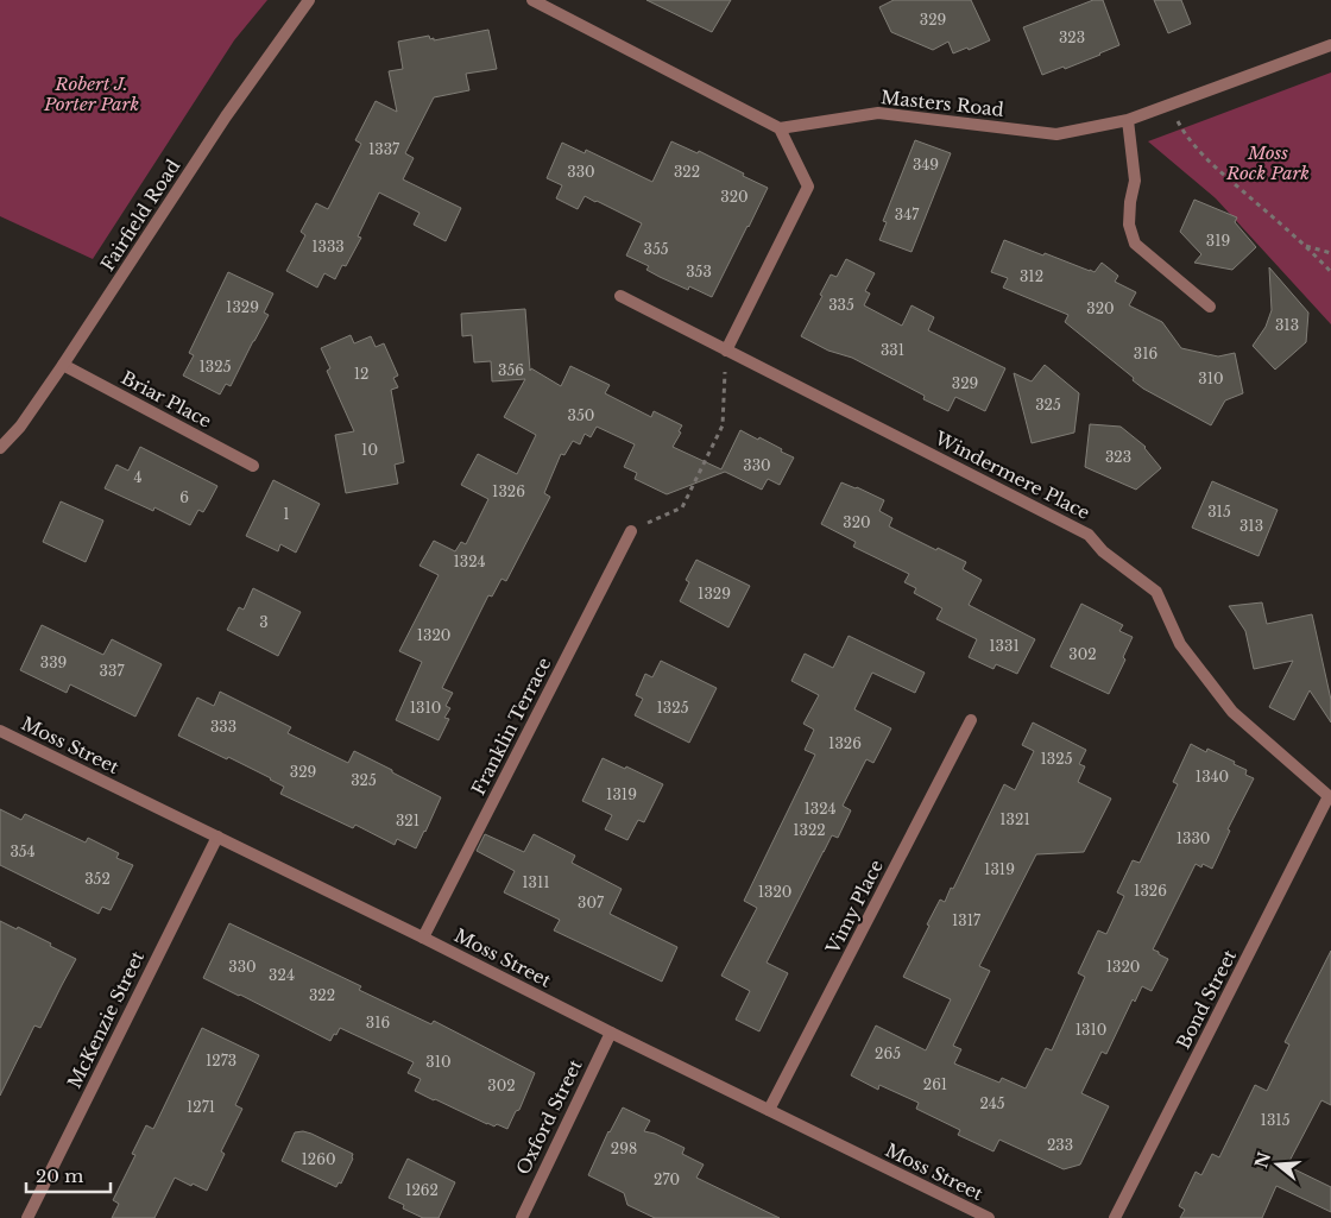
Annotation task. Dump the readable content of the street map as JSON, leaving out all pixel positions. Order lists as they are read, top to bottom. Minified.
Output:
{"streets":{"street":["Masters Road","Fairfield Road","Briar Place","Windermere Place","Franklin Terrace","Moss Street","Vimy Place","Bond Street","McKenzie Street","Oxford Street"]},"crossings":[["Fairfield Road","Briar Place"],["Windermere Place","Bond Street"],["Franklin Terrace","Moss Street"],["Moss Street","Vimy Place"],["Moss Street","McKenzie Street"],["Moss Street","Oxford Street"]],"parks":["Robert J. Porter Park","Moss Rock Park"],"house_numbers":["329","323","1337","349","330","322","320","347","319","1333","355","353","312","335","1329","320","313","331","316","1325","356","12","310","329","325","350","10","323","330","4","1326","6","315","1","320","313","1324","1329","3","1320","1331","302","339","337","1310","1325","333","1326","1325","329","1340","325","1319","1324","1321","321","1322","1330","354","1319","352","1311","1326","1320","307","1317","330","1320","324","322","316","1310","265","1273","310","261","302","245","1271","1315","233","298","1260","270","1262"],"scale_bar":"20 m","north":"left"}
